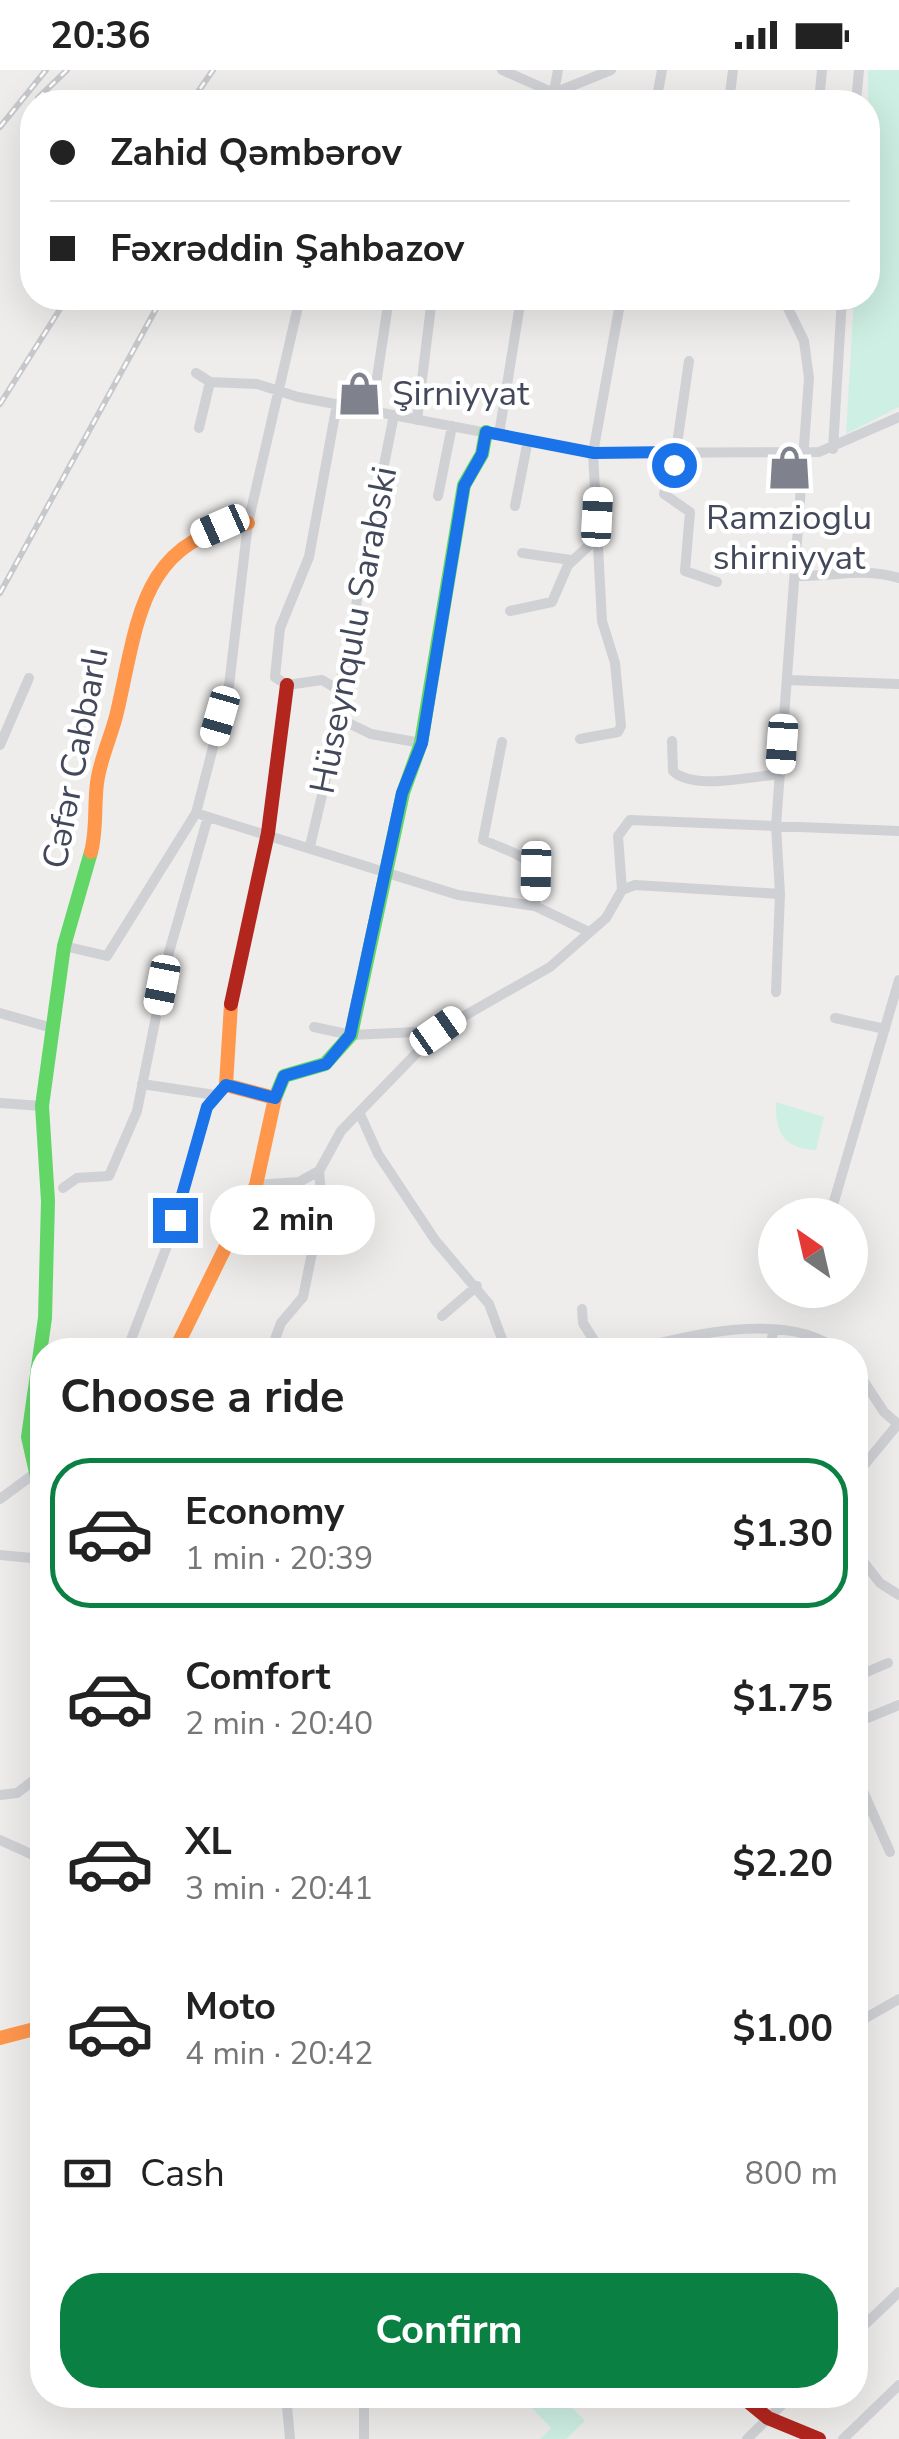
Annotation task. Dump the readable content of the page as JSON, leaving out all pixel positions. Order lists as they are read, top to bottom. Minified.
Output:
{"streets":{"street":["Hüseynqulu Sarabski","Cəfər Cabbarlı"]},"places":{"shop":["Şirniyyat","Ramzioglu shirniyyat"]},"north":"top left","page":{"status":"20:36","banner":["Zahid Qəmbərov","Fəxrəddin Şahbazov"],"bubble":"2 min","heading":"Choose a ride","list":[{"name":"Economy","note":"1 min · 20:39","value":"$1.30"},{"name":"Comfort","note":"2 min · 20:40","value":"$1.75"},{"name":"XL","note":"3 min · 20:41","value":"$2.20"},{"name":"Moto","note":"4 min · 20:42","value":"$1.00"}],"pay":["Cash","800 m"],"buttons":"Confirm"}}
